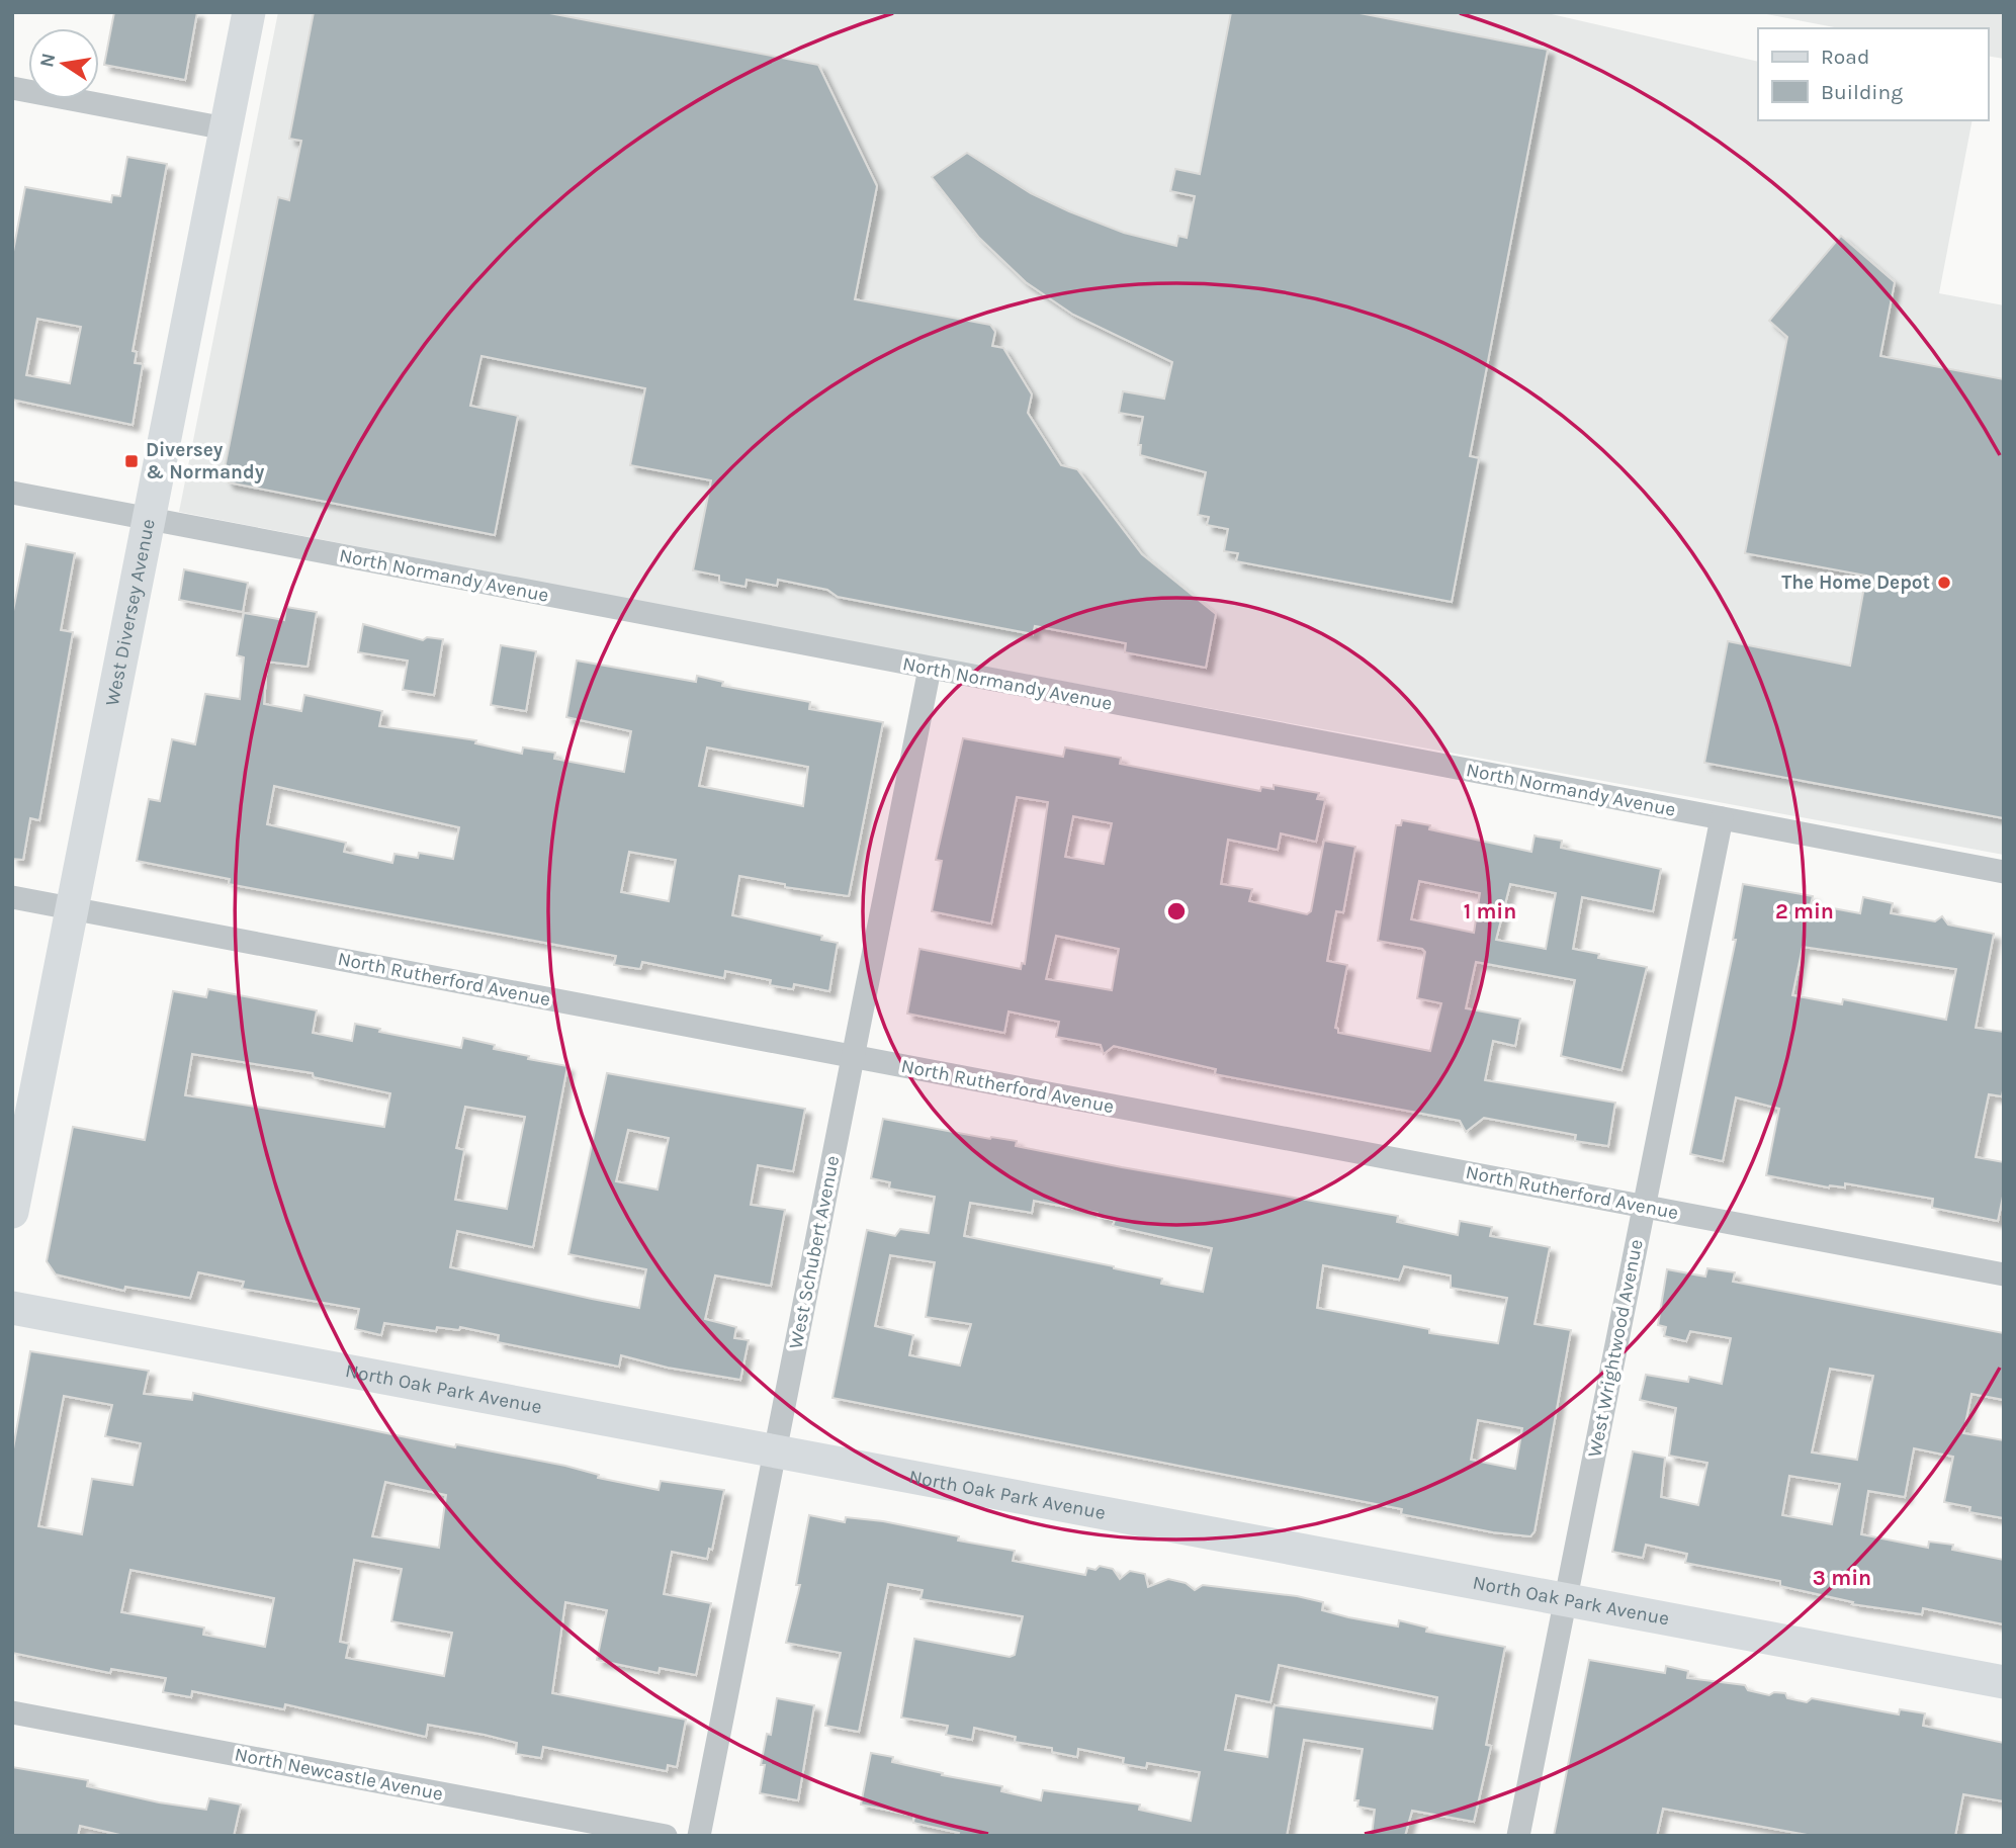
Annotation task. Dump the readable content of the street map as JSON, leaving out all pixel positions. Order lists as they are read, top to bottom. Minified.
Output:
{"streets":{"street":["North Normandy Avenue","West Diversey Avenue","North Rutherford Avenue","West Schubert Avenue","West Wrightwood Avenue","North Oak Park Avenue","North Newcastle Avenue"]},"crossings":[["North Normandy Avenue","West Diversey Avenue"],["North Normandy Avenue","West Schubert Avenue"],["North Normandy Avenue","West Wrightwood Avenue"],["West Diversey Avenue","North Rutherford Avenue"],["North Rutherford Avenue","West Schubert Avenue"],["North Rutherford Avenue","West Wrightwood Avenue"],["West Schubert Avenue","North Oak Park Avenue"],["West Wrightwood Avenue","North Oak Park Avenue"]],"places":{"transit":["Diversey & Normandy"],"other":["The Home Depot"]},"legend":["Road","Building"],"north":"left","rings":["1 min","2 min","3 min"]}
